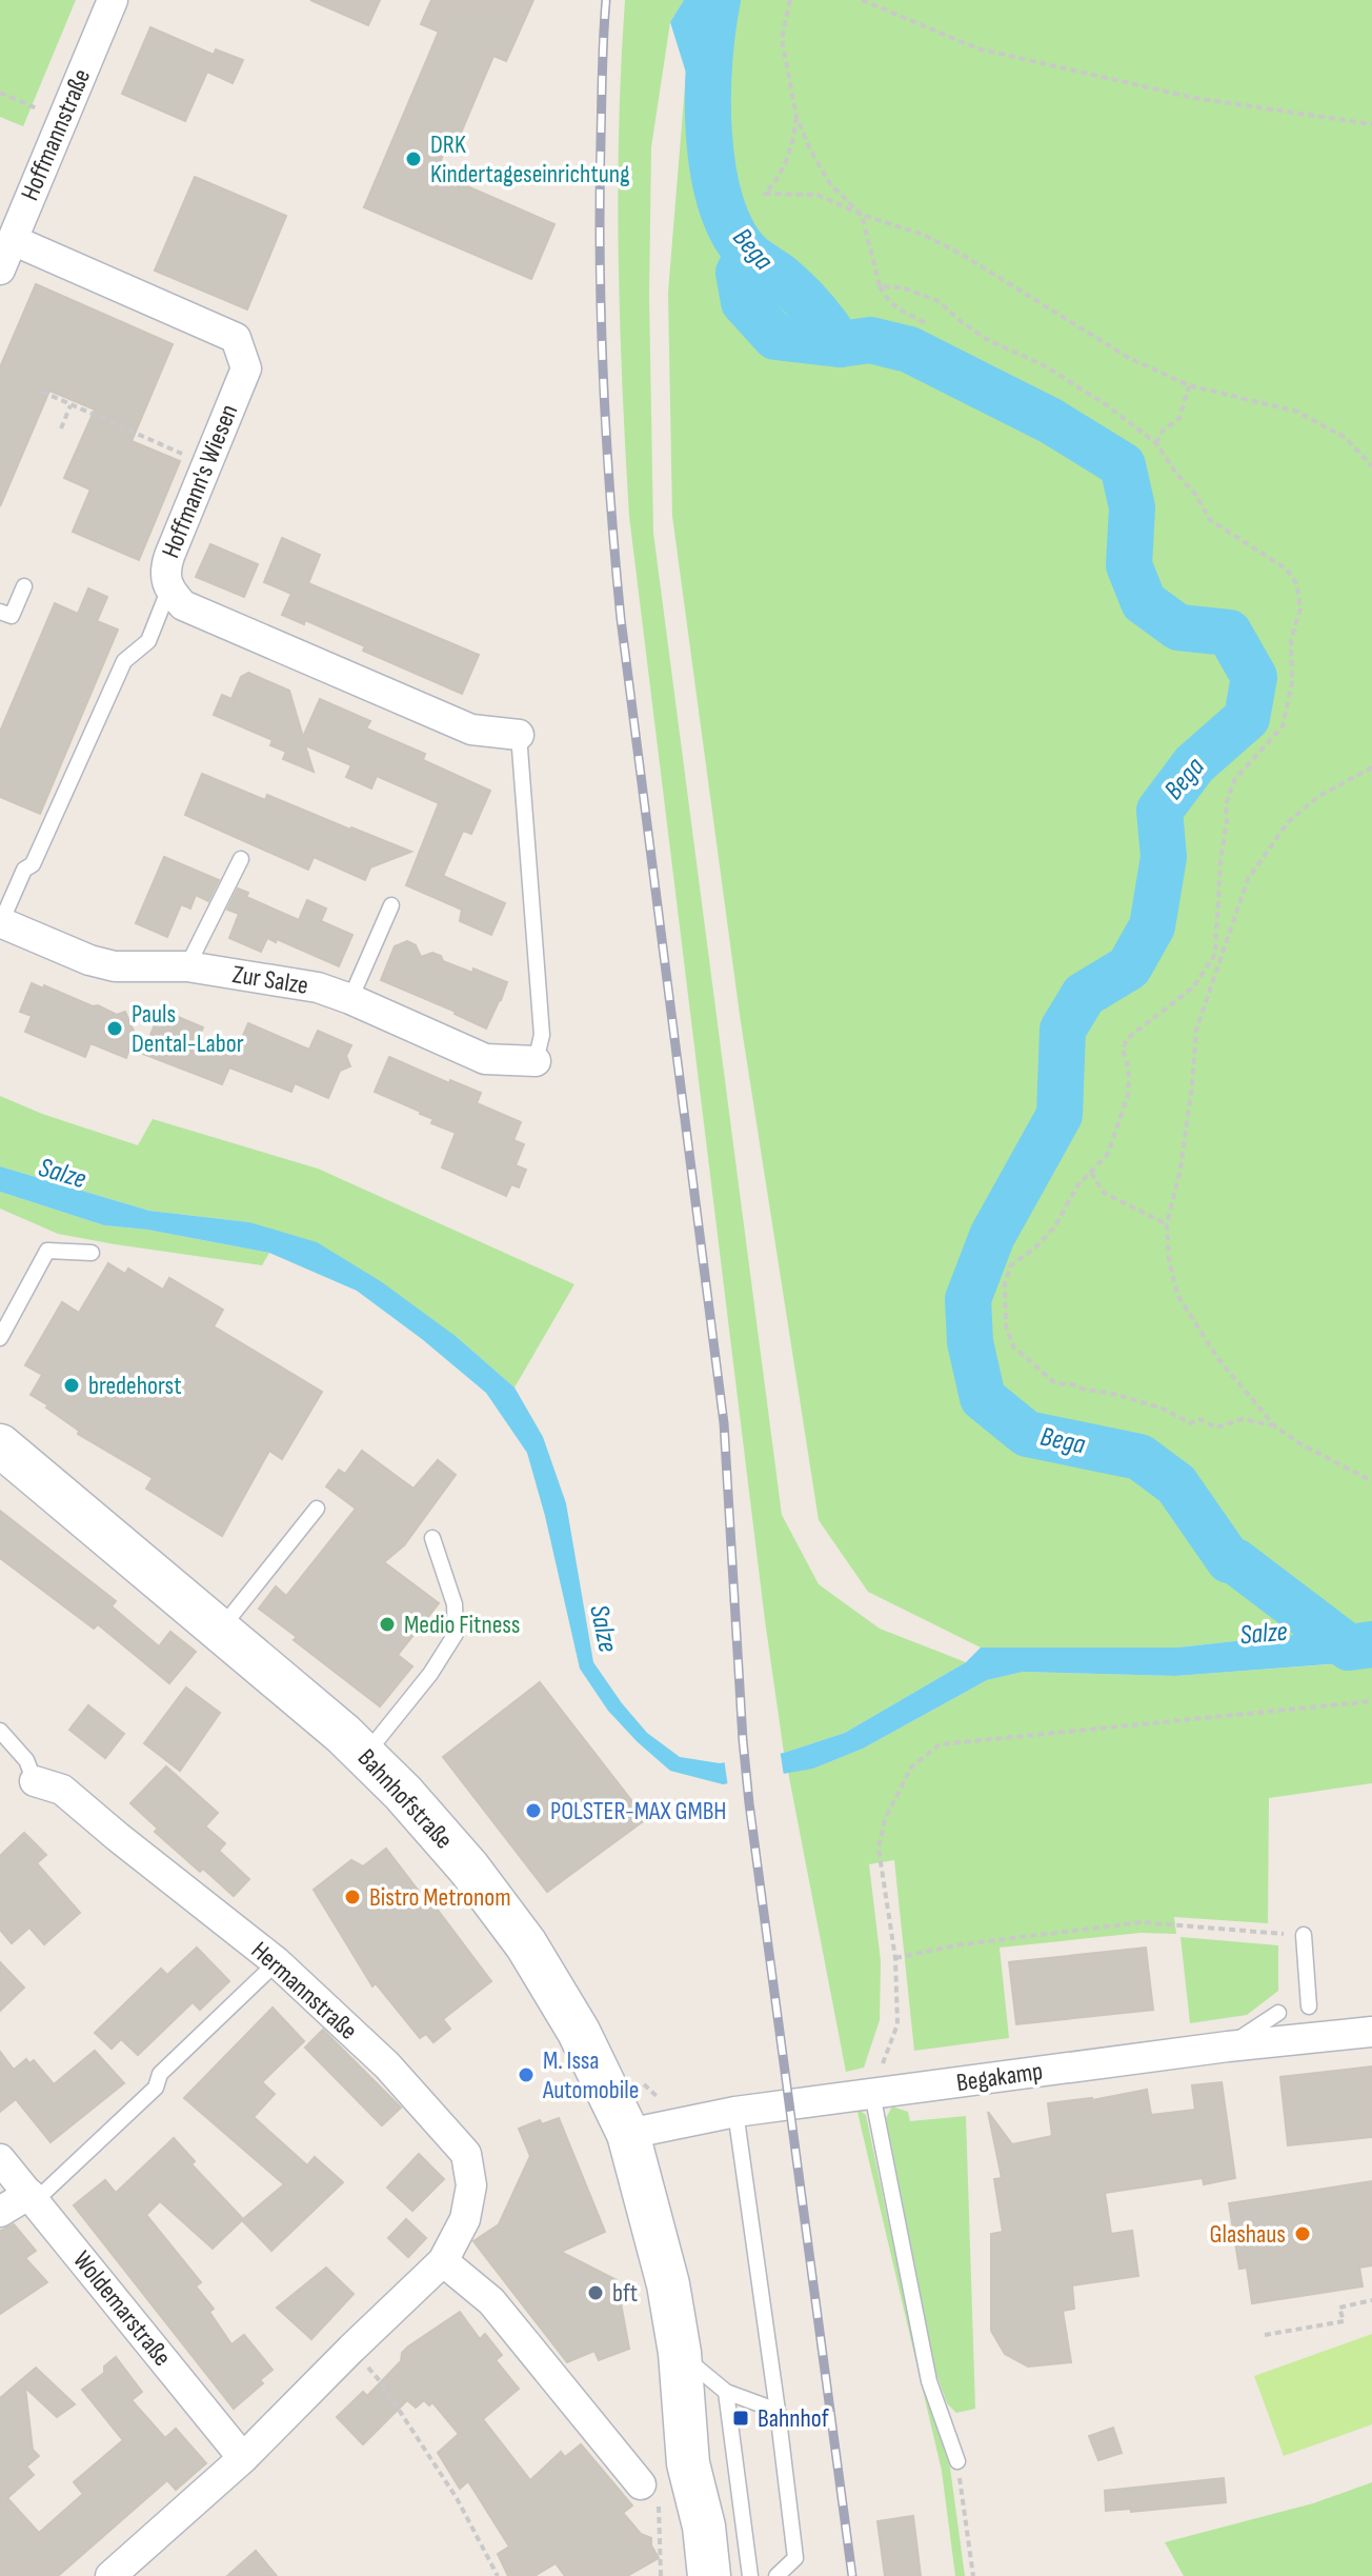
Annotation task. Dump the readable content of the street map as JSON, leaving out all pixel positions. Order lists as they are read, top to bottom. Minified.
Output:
{"streets":{"main road":["Bahnhofstraße"],"street":["Hoffmannstraße","Hoffmann's Wiesen","Zur Salze","Hermannstraße","Begakamp","Woldemarstraße"]},"crossings":[["Hoffmannstraße","Hoffmann's Wiesen"],["Bahnhofstraße","Begakamp"],["Hermannstraße","Woldemarstraße"]],"water":["Bega","Salze"],"places":{"other":["DRK Kindertageseinrichtung","Pauls Dental-Labor","bredehorst","Medio Fitness","POLSTER-MAX GMBH","Bistro Metronom","M. Issa Automobile","Glashaus","bft"],"transit":["Bahnhof"]}}
